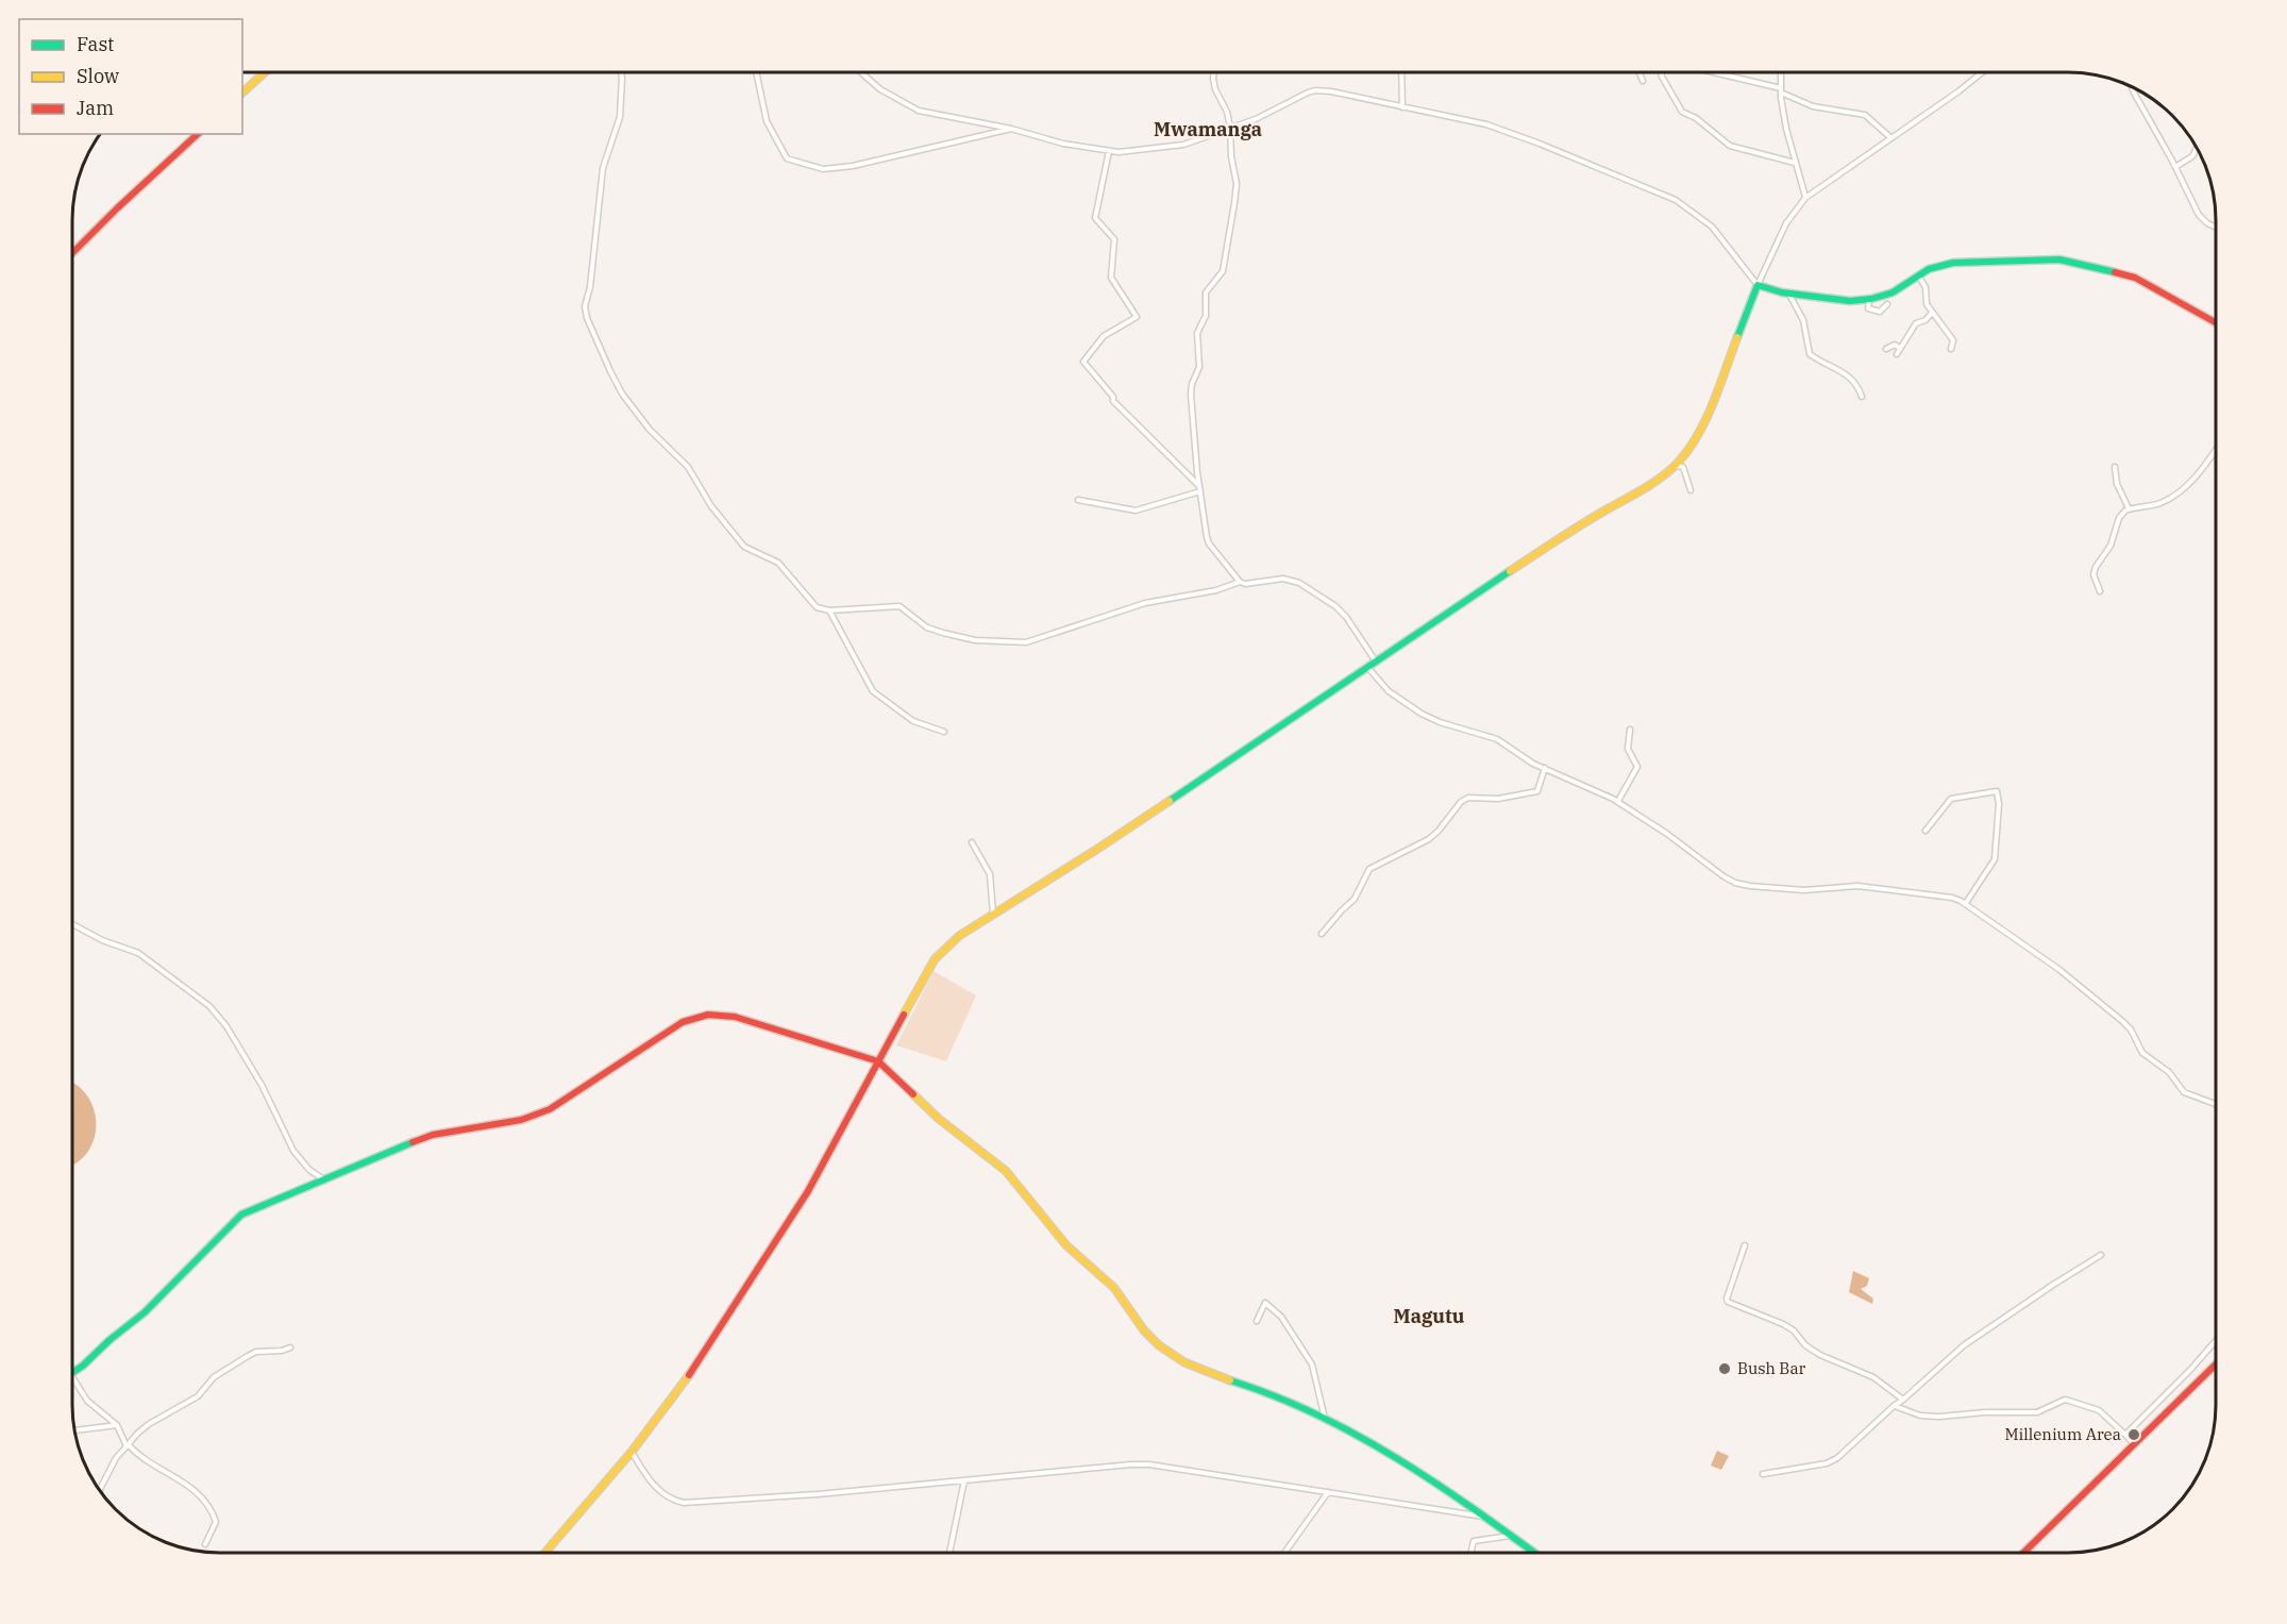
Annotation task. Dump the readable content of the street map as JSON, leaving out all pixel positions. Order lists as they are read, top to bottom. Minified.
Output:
{"districts":["Mwamanga","Magutu"],"places":["Bush Bar","Millenium Area"],"legend":["Fast","Slow","Jam"]}
